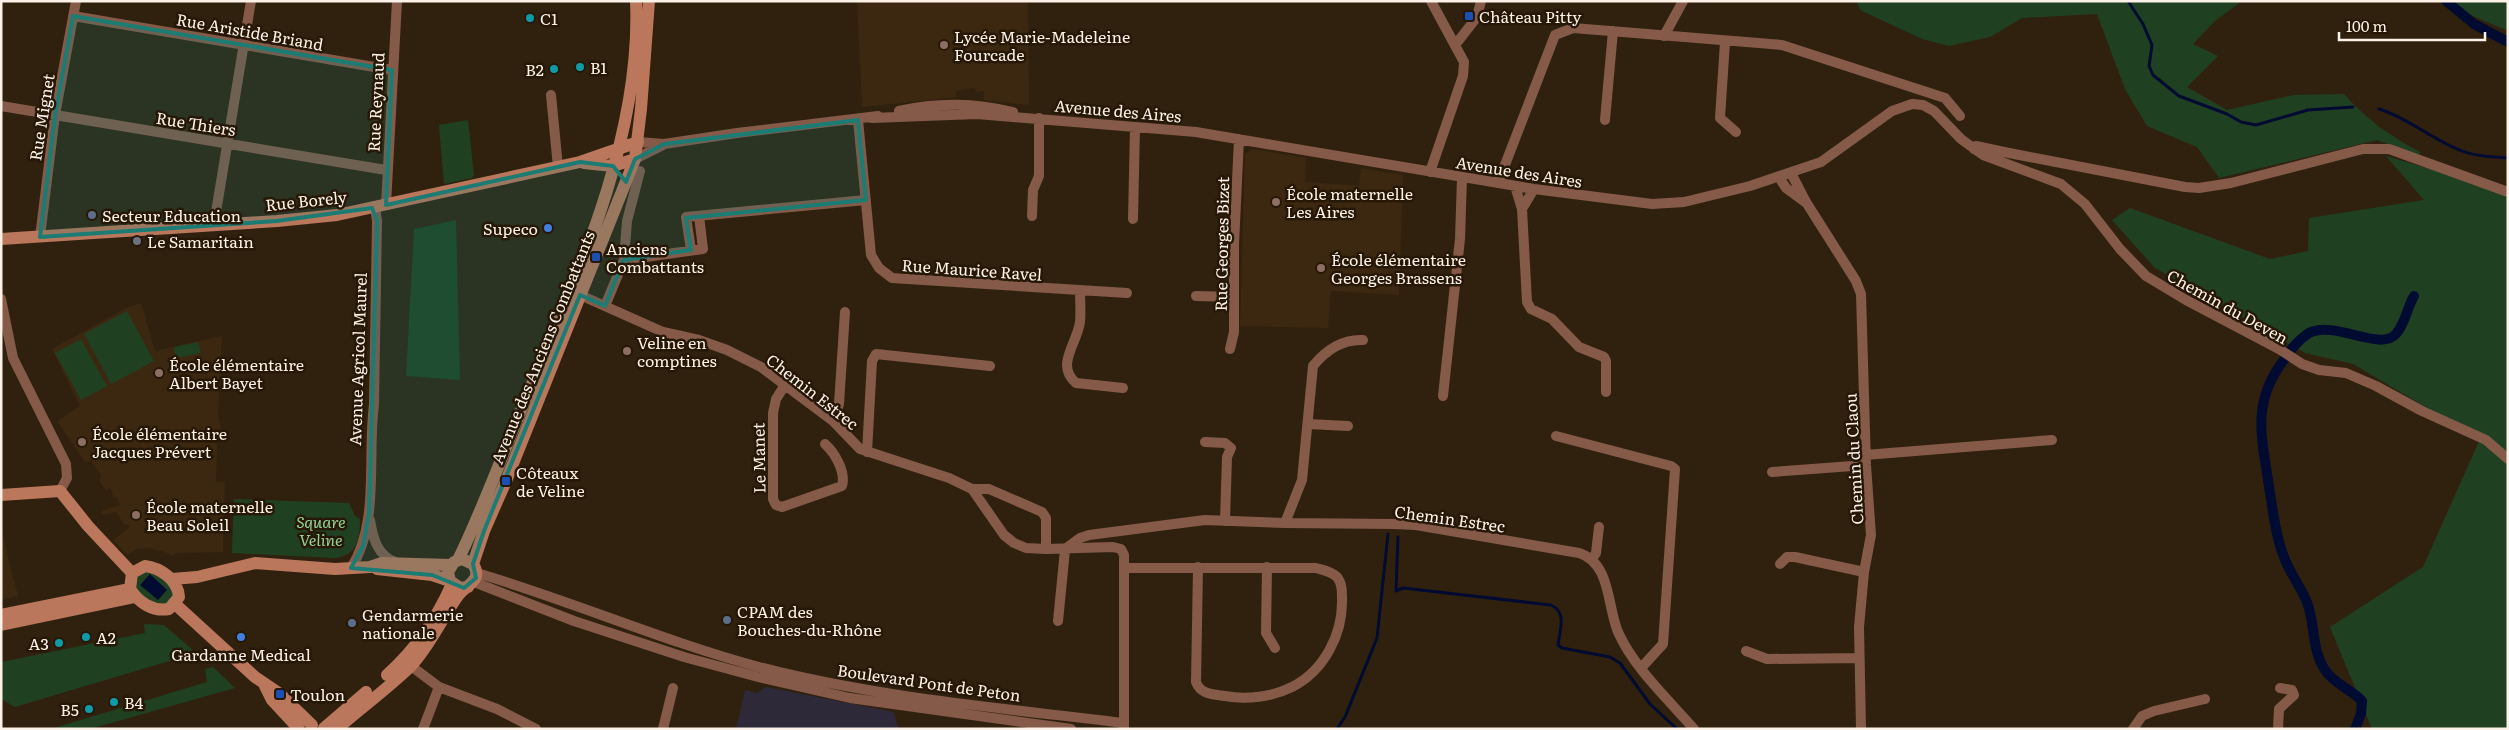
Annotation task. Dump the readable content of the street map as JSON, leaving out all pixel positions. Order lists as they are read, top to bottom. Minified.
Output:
{"streets":{"main road":["Rue Borely","Avenue des Anciens Combattants"],"street":["Rue Aristide Briand","Rue Reynaud","Avenue des Aires","Rue Mignet","Rue Thiers","Rue Georges Bizet","Rue Maurice Ravel","Chemin du Deven","Avenue Agricol Maurel","Chemin Estrec","Le Manet","Chemin du Claou","Boulevard Pont de Peton"]},"crossings":[["Rue Aristide Briand","Rue Reynaud"],["Rue Aristide Briand","Rue Mignet"],["Rue Reynaud","Rue Thiers"],["Rue Reynaud","Rue Borely"],["Rue Reynaud","Avenue Agricol Maurel"],["Avenue des Aires","Rue Borely"],["Avenue des Aires","Rue Georges Bizet"],["Avenue des Aires","Rue Maurice Ravel"],["Avenue des Aires","Chemin du Deven"],["Avenue des Aires","Avenue des Anciens Combattants"],["Avenue des Aires","Chemin du Claou"],["Rue Mignet","Rue Thiers"],["Rue Mignet","Rue Borely"],["Rue Borely","Avenue des Anciens Combattants"],["Rue Borely","Avenue Agricol Maurel"],["Avenue des Anciens Combattants","Chemin Estrec"],["Avenue des Anciens Combattants","Boulevard Pont de Peton"],["Chemin Estrec","Le Manet"]],"parks":["Square Veline"],"places":{"transit":["Château Pitty","Anciens Combattants","Côteaux de Veline","Toulon"],"other":["C1","Lycée Marie-Madeleine Fourcade","B1","B2","École maternelle Les Aires","Secteur Education","Supeco","Le Samaritain","École élémentaire Georges Brassens","Veline en comptines","École élémentaire Albert Bayet","École élémentaire Jacques Prévert","École maternelle Beau Soleil","CPAM des Bouches-du-Rhône","Gendarmerie nationale","A2","Gardanne Medical","A3","B4","B5"]},"scale_bar":"100 m"}
